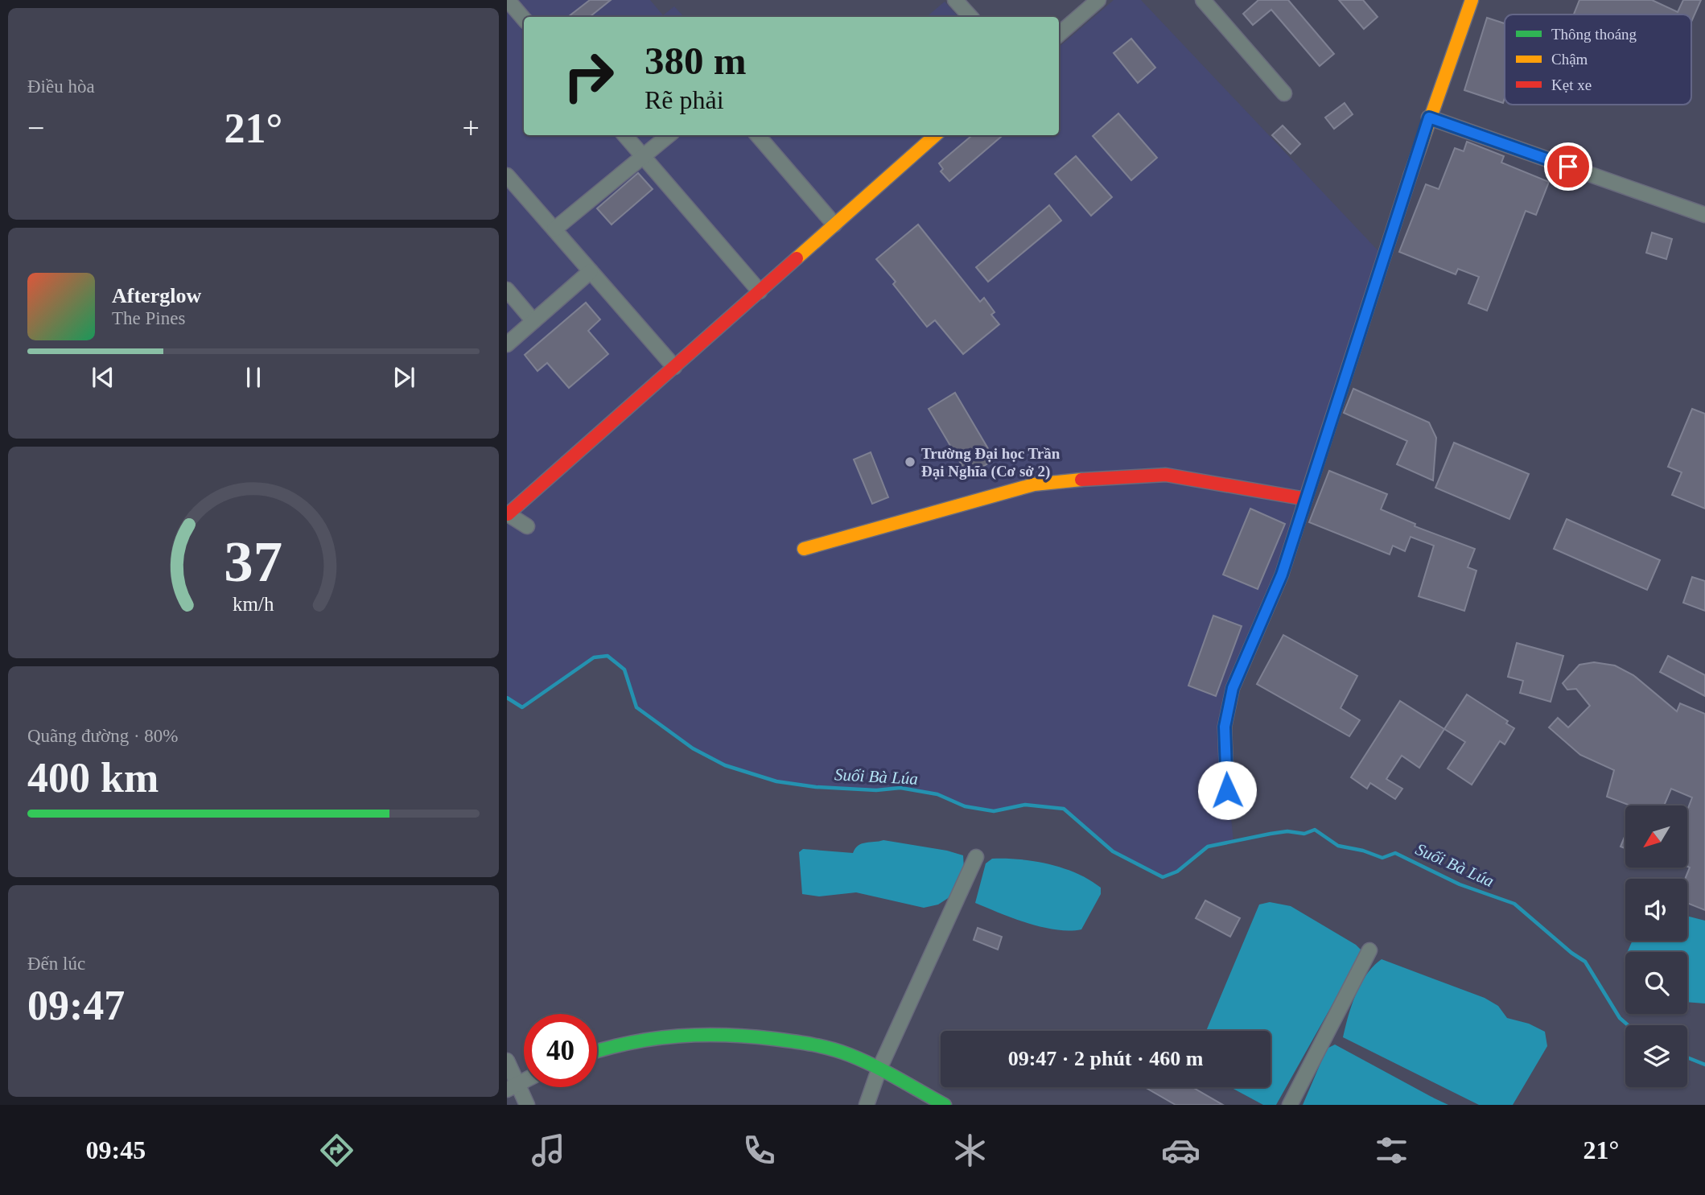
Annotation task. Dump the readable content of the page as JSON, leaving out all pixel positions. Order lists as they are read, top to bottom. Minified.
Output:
{"water":["Suối Bà Lúa"],"places":["Trường Đại học Trần Đại Nghĩa (Cơ sở 2)"],"legend":["Thông thoáng","Chậm","Kẹt xe"],"north":"bottom left","page":{"tile":["Điều hòa",["Quãng đường · 80%","400 km"],["Đến lúc","09:47"]],"turn":["380 m","Rẽ phải"],"heat":["−","21°","+"],"song":["Afterglow","The Pines"],"limit":"40","trip":"09:47 · 2 phút · 460 m","tabs":["09:45","21°"],"gauge":["37","km/h"]}}
